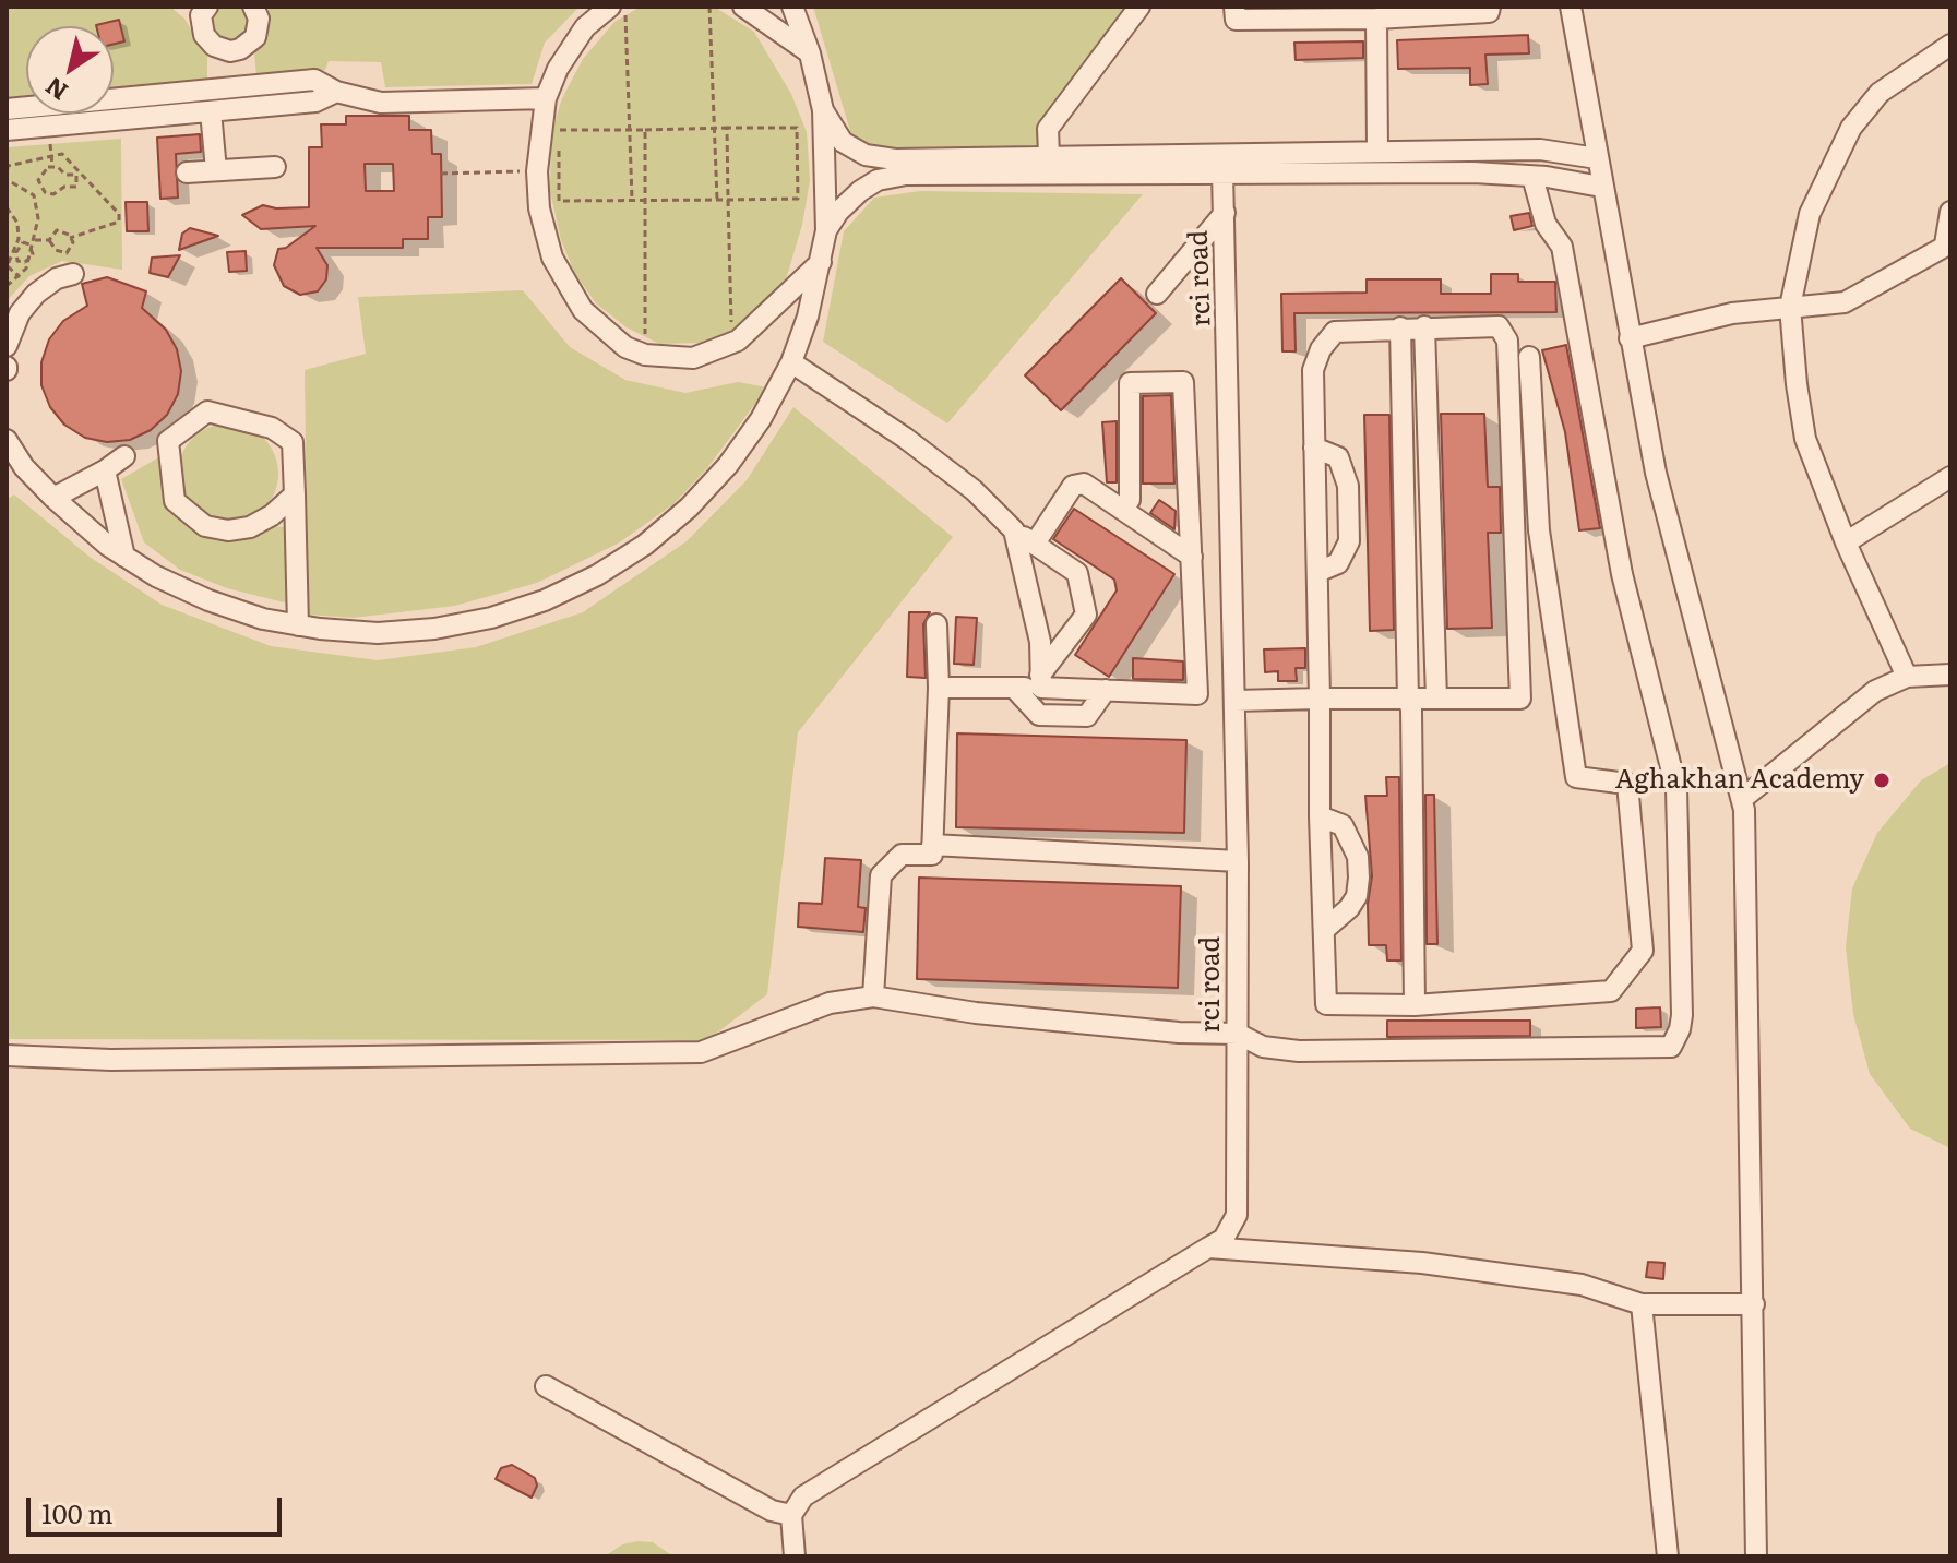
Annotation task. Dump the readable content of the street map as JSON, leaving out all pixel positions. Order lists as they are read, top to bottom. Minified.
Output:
{"streets":{"street":["rci road"]},"places":["Aghakhan Academy"],"scale_bar":"100 m","north":"bottom left"}
